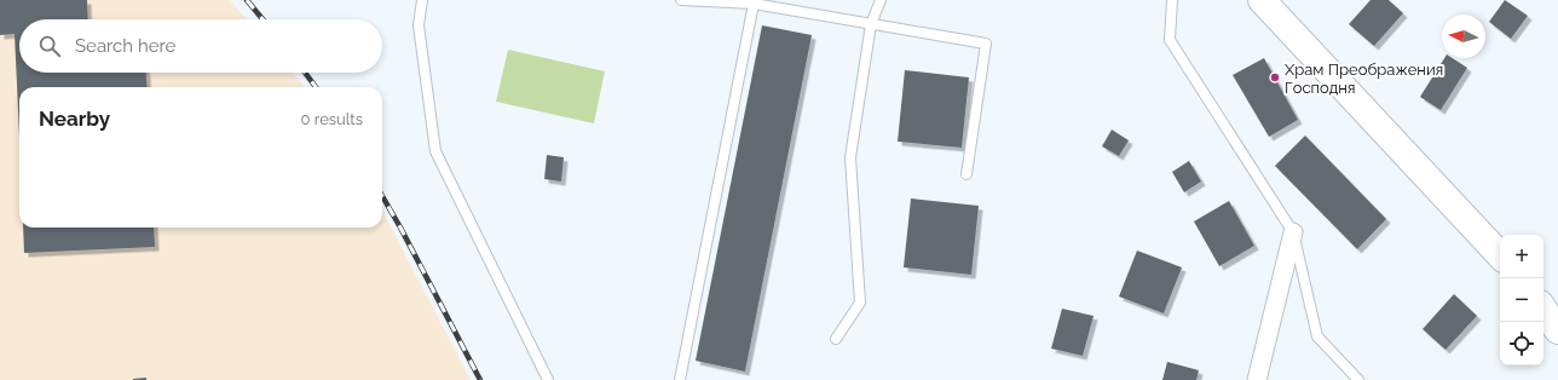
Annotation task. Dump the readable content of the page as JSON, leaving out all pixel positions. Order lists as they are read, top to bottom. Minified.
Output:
{"places":["Храм Преображения Господня"],"north":"left","page":{"search":"Search here","heading":["Nearby","0 results"],"map_buttons":["+","−"]}}
